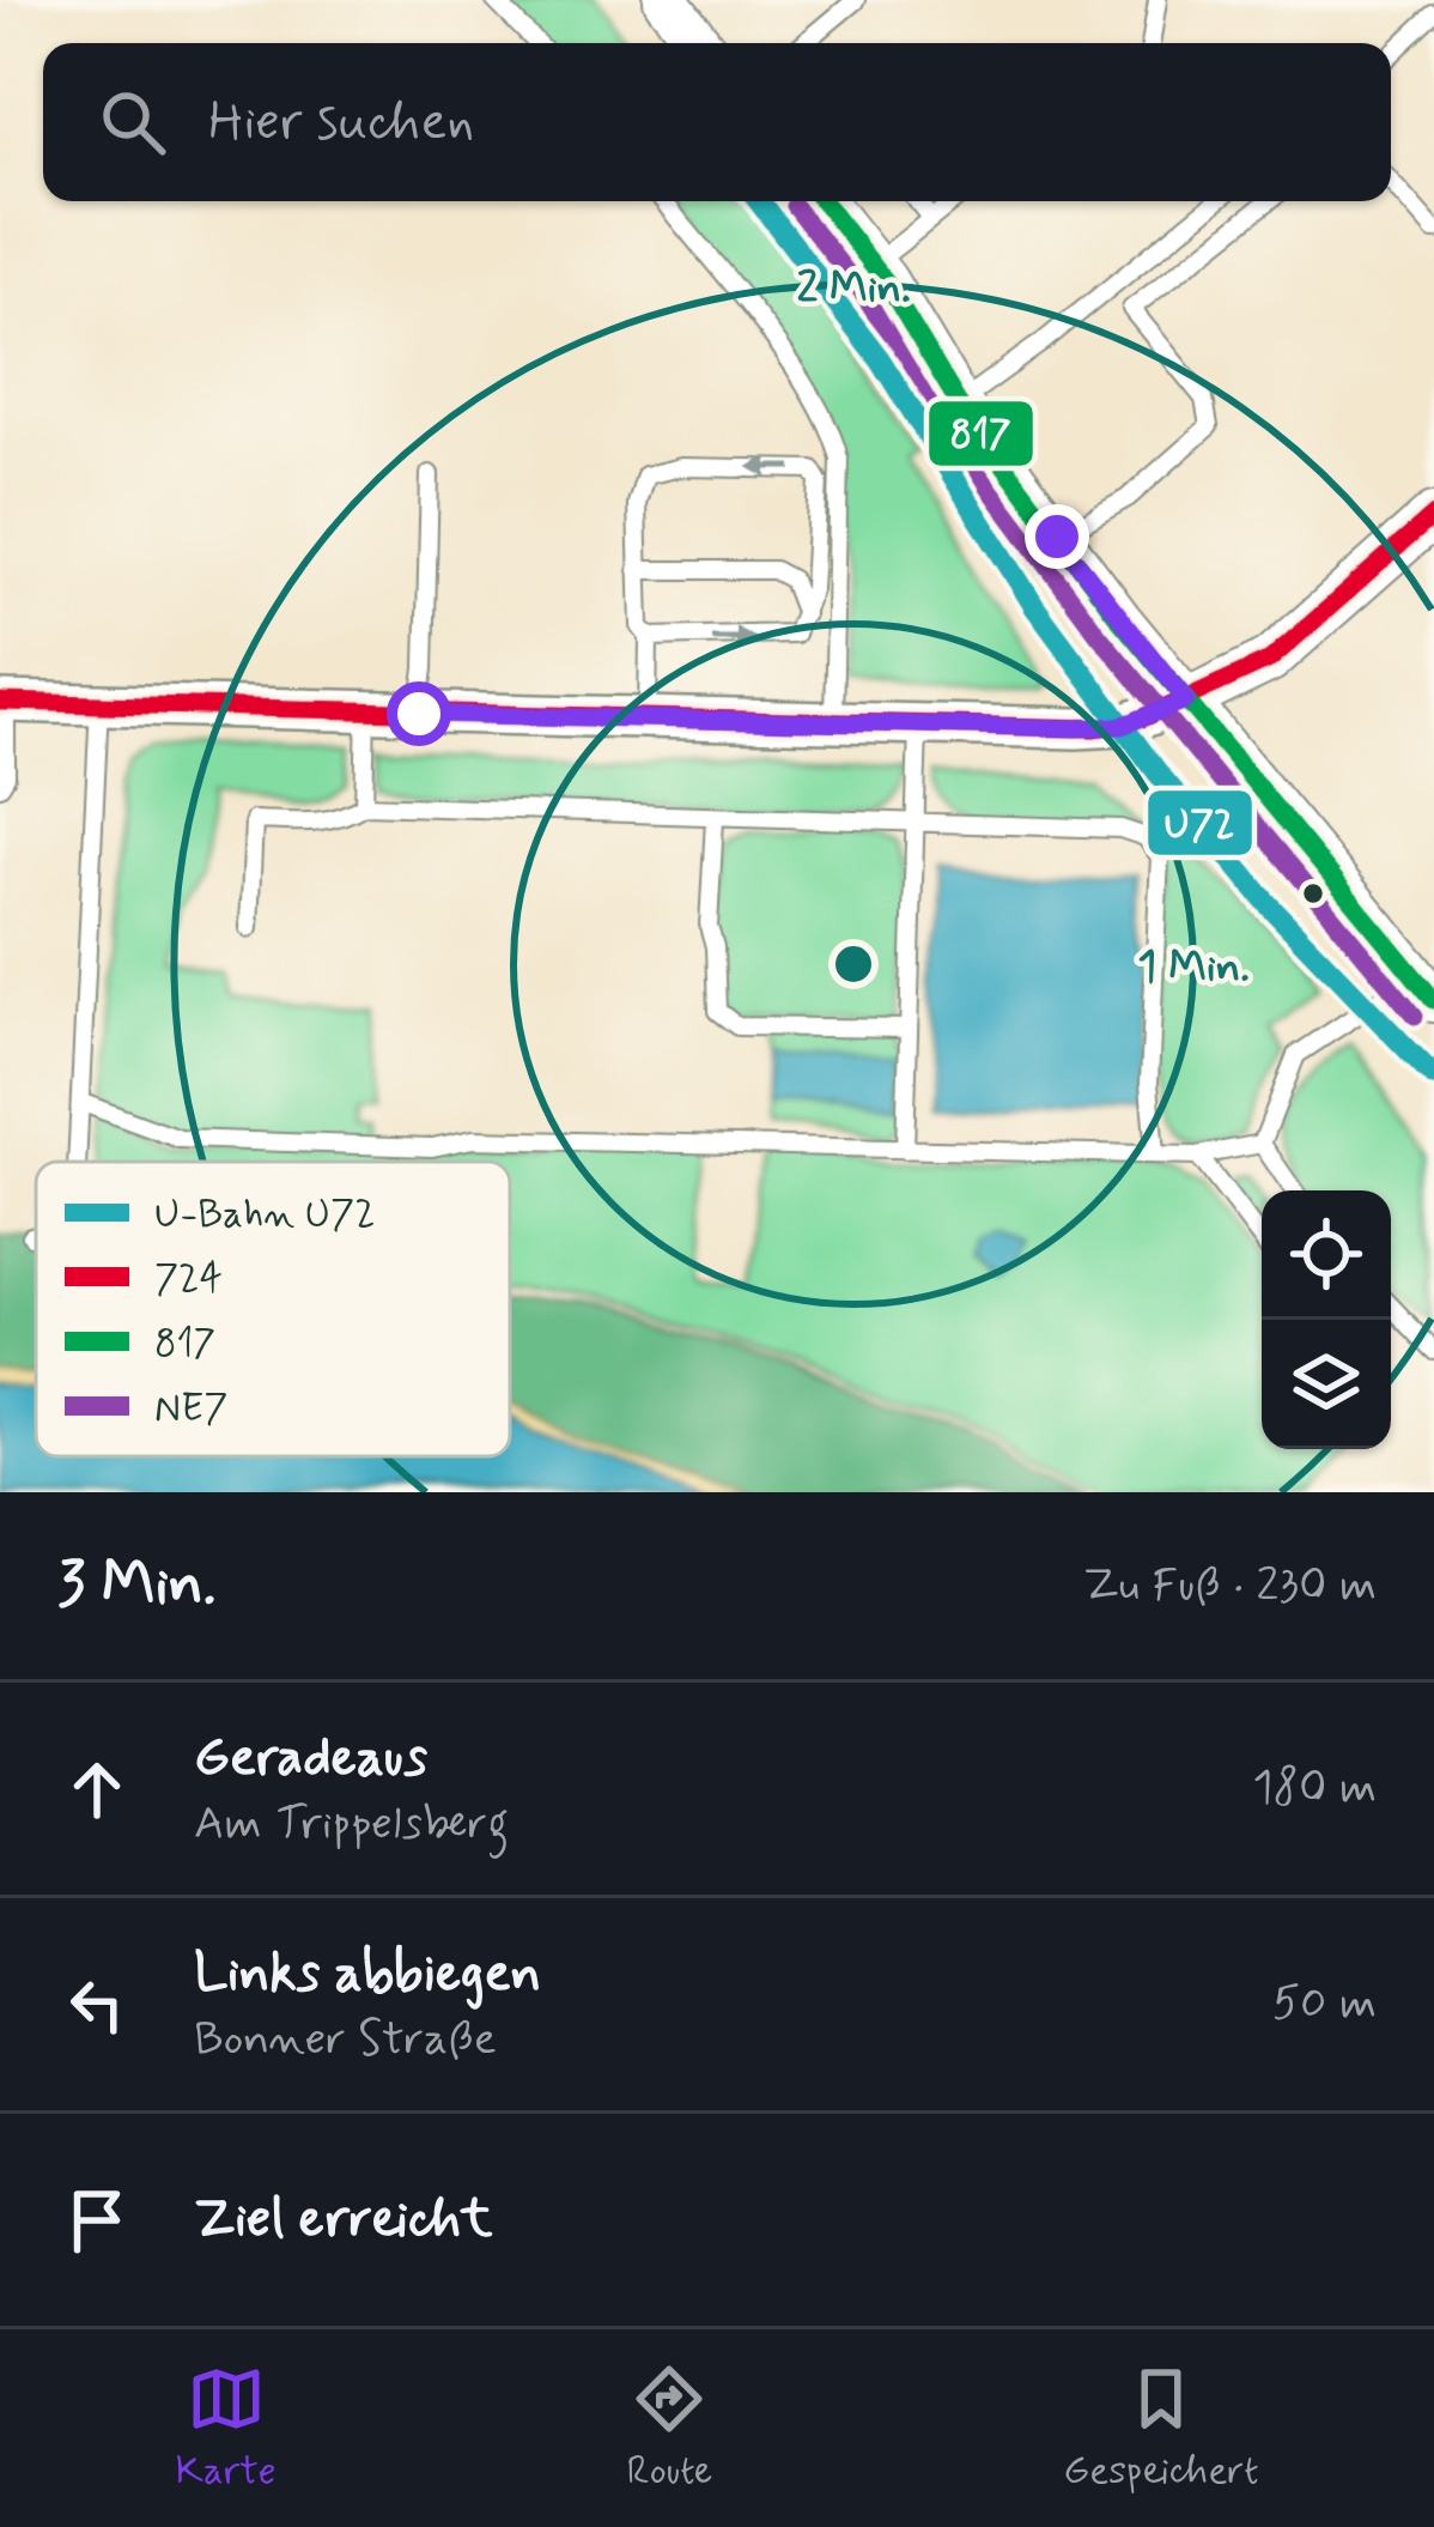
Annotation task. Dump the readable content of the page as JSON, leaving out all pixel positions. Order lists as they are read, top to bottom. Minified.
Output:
{"lines":["metro line U72","transit line 817","transit line NE7","transit line 724"],"legend":["U-Bahn U72","724","817","NE7"],"page":{"search":"Hier suchen","heading":["3 Min.","Zu Fuß · 230 m"],"list":[["Geradeaus","Am Trippelsberg","180 m"],["Links abbiegen","Bonner Straße","50 m"],"Ziel erreicht"],"nav":["Karte","Route","Gespeichert"]},"rings":["2 Min.","1 Min."]}
